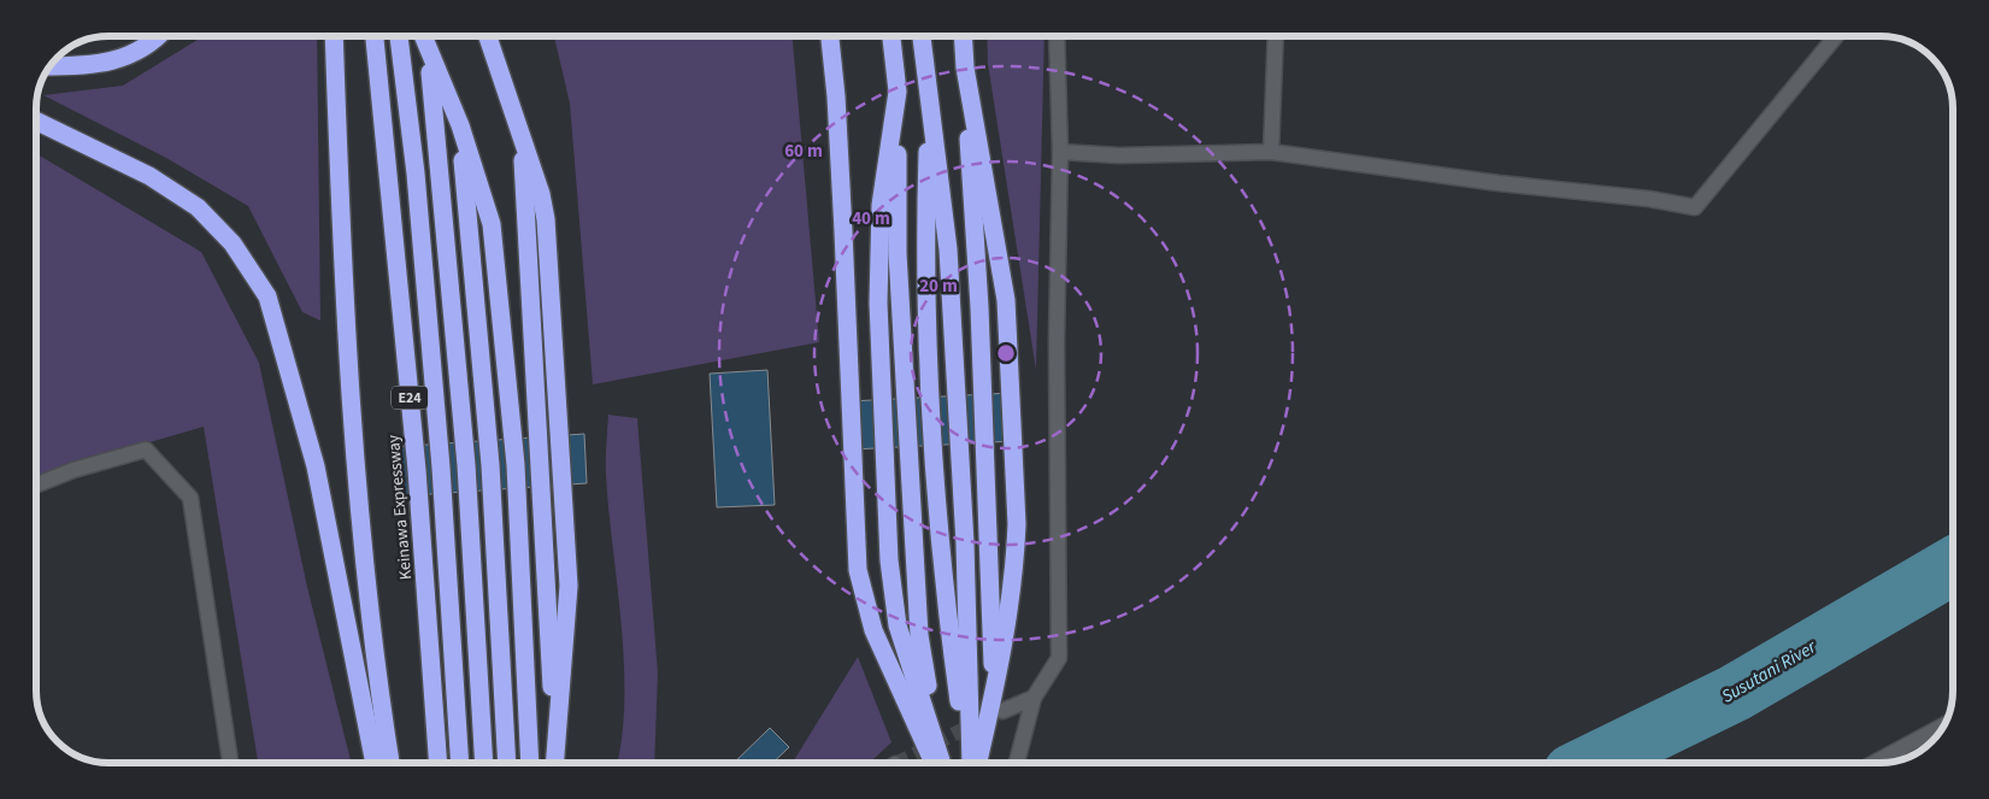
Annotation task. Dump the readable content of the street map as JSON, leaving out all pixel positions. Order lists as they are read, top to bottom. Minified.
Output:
{"streets":{"highway":["E24","Keinawa Expressway"]},"water":["Susutani River"],"rings":["60 m","40 m","20 m"]}
